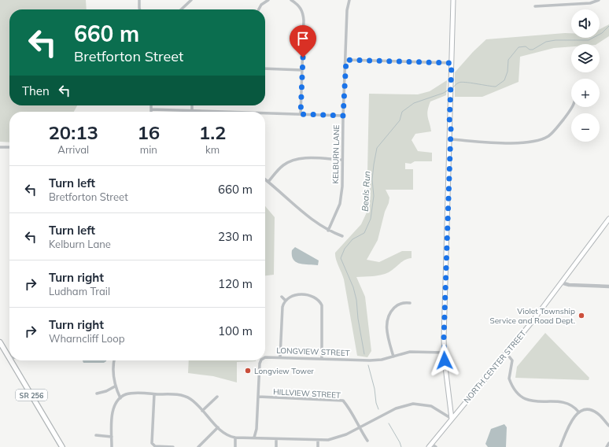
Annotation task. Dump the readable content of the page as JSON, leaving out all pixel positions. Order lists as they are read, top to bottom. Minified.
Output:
{"streets":{"main road":["NORTH CENTER STREET","SR 256"],"street":["KELBURN LANE","LONGVIEW STREET","HILLVIEW STREET"]},"crossings":[["LONGVIEW STREET","HILLVIEW STREET"]],"water":["Beals Run"],"places":["Violet Township Service and Road Dept.","Longview Tower"],"page":{"map_buttons":["+","−"],"turn":["660 m","Bretforton Street"],"then":"Then","eta":["20:13","Arrival","16","min","1.2","km"],"list":[{"name":"Turn left","note":"Bretforton Street","value":"660 m"},{"name":"Turn left","note":"Kelburn Lane","value":"230 m"},{"name":"Turn right","note":"Ludham Trail","value":"120 m"},{"name":"Turn right","note":"Wharncliff Loop","value":"100 m"}]}}
